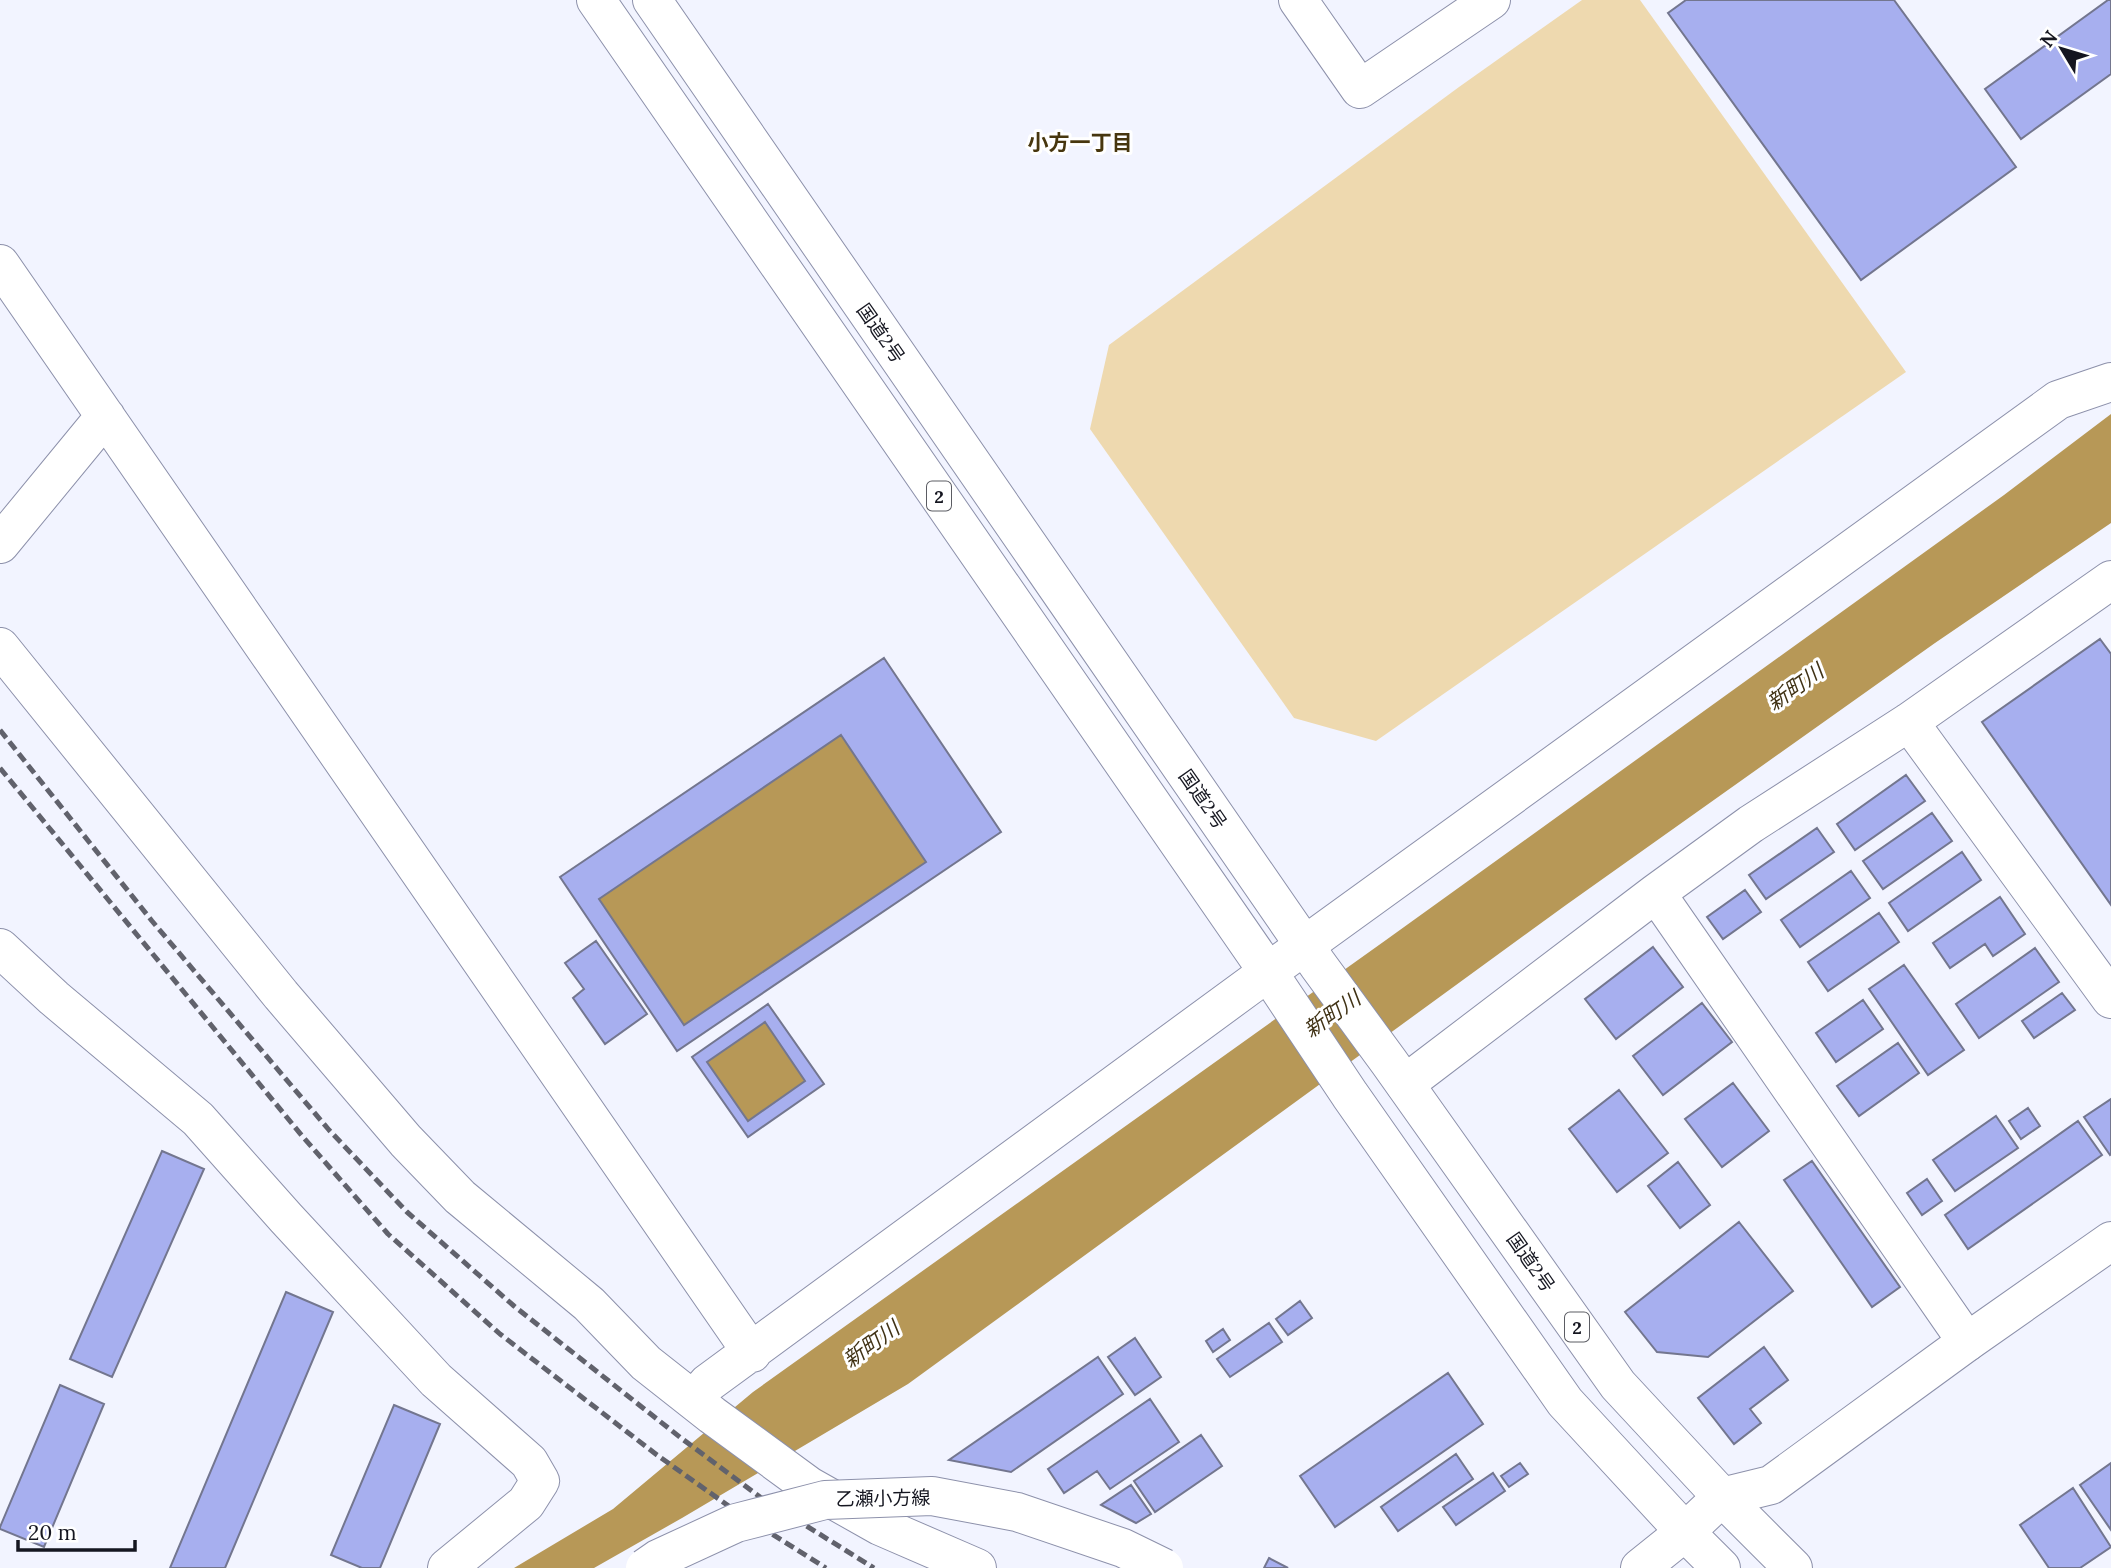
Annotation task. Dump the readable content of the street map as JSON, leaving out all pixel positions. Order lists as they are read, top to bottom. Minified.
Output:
{"streets":{"main road":["国道2号","2","乙瀬小方線"]},"districts":["小方一丁目"],"water":["新町川"],"scale_bar":"20 m","north":"top left"}
